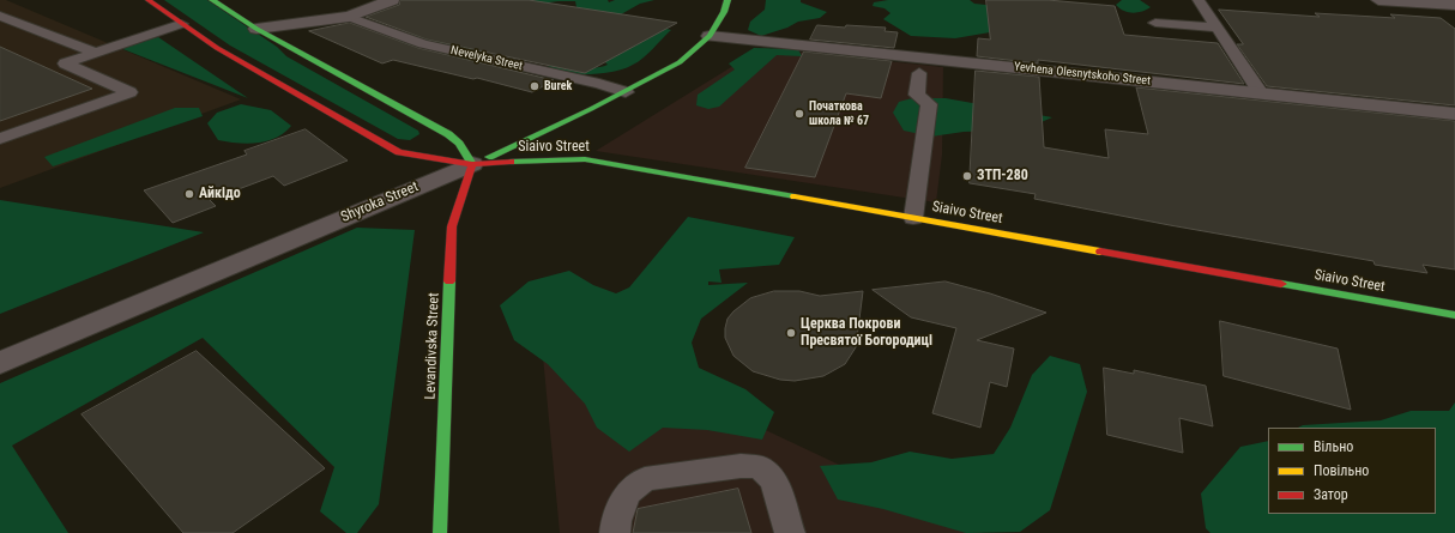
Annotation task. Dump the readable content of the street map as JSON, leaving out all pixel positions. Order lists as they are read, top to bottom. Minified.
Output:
{"streets":{"main road":["Siaivo Street","Shyroka Street","Levandivska Street"],"street":["Nevelyka Street","Yevhena Olesnytskoho Street"]},"crossings":[["Nevelyka Street","Shyroka Street"],["Yevhena Olesnytskoho Street","Shyroka Street"],["Siaivo Street","Shyroka Street"],["Siaivo Street","Levandivska Street"],["Shyroka Street","Levandivska Street"]],"places":["Burek","Початкова школа № 67","ЗТП-280","Айкідо","Церква Покрови Пресвятої Богородиці"],"legend":["Вільно","Повільно","Затор"]}
